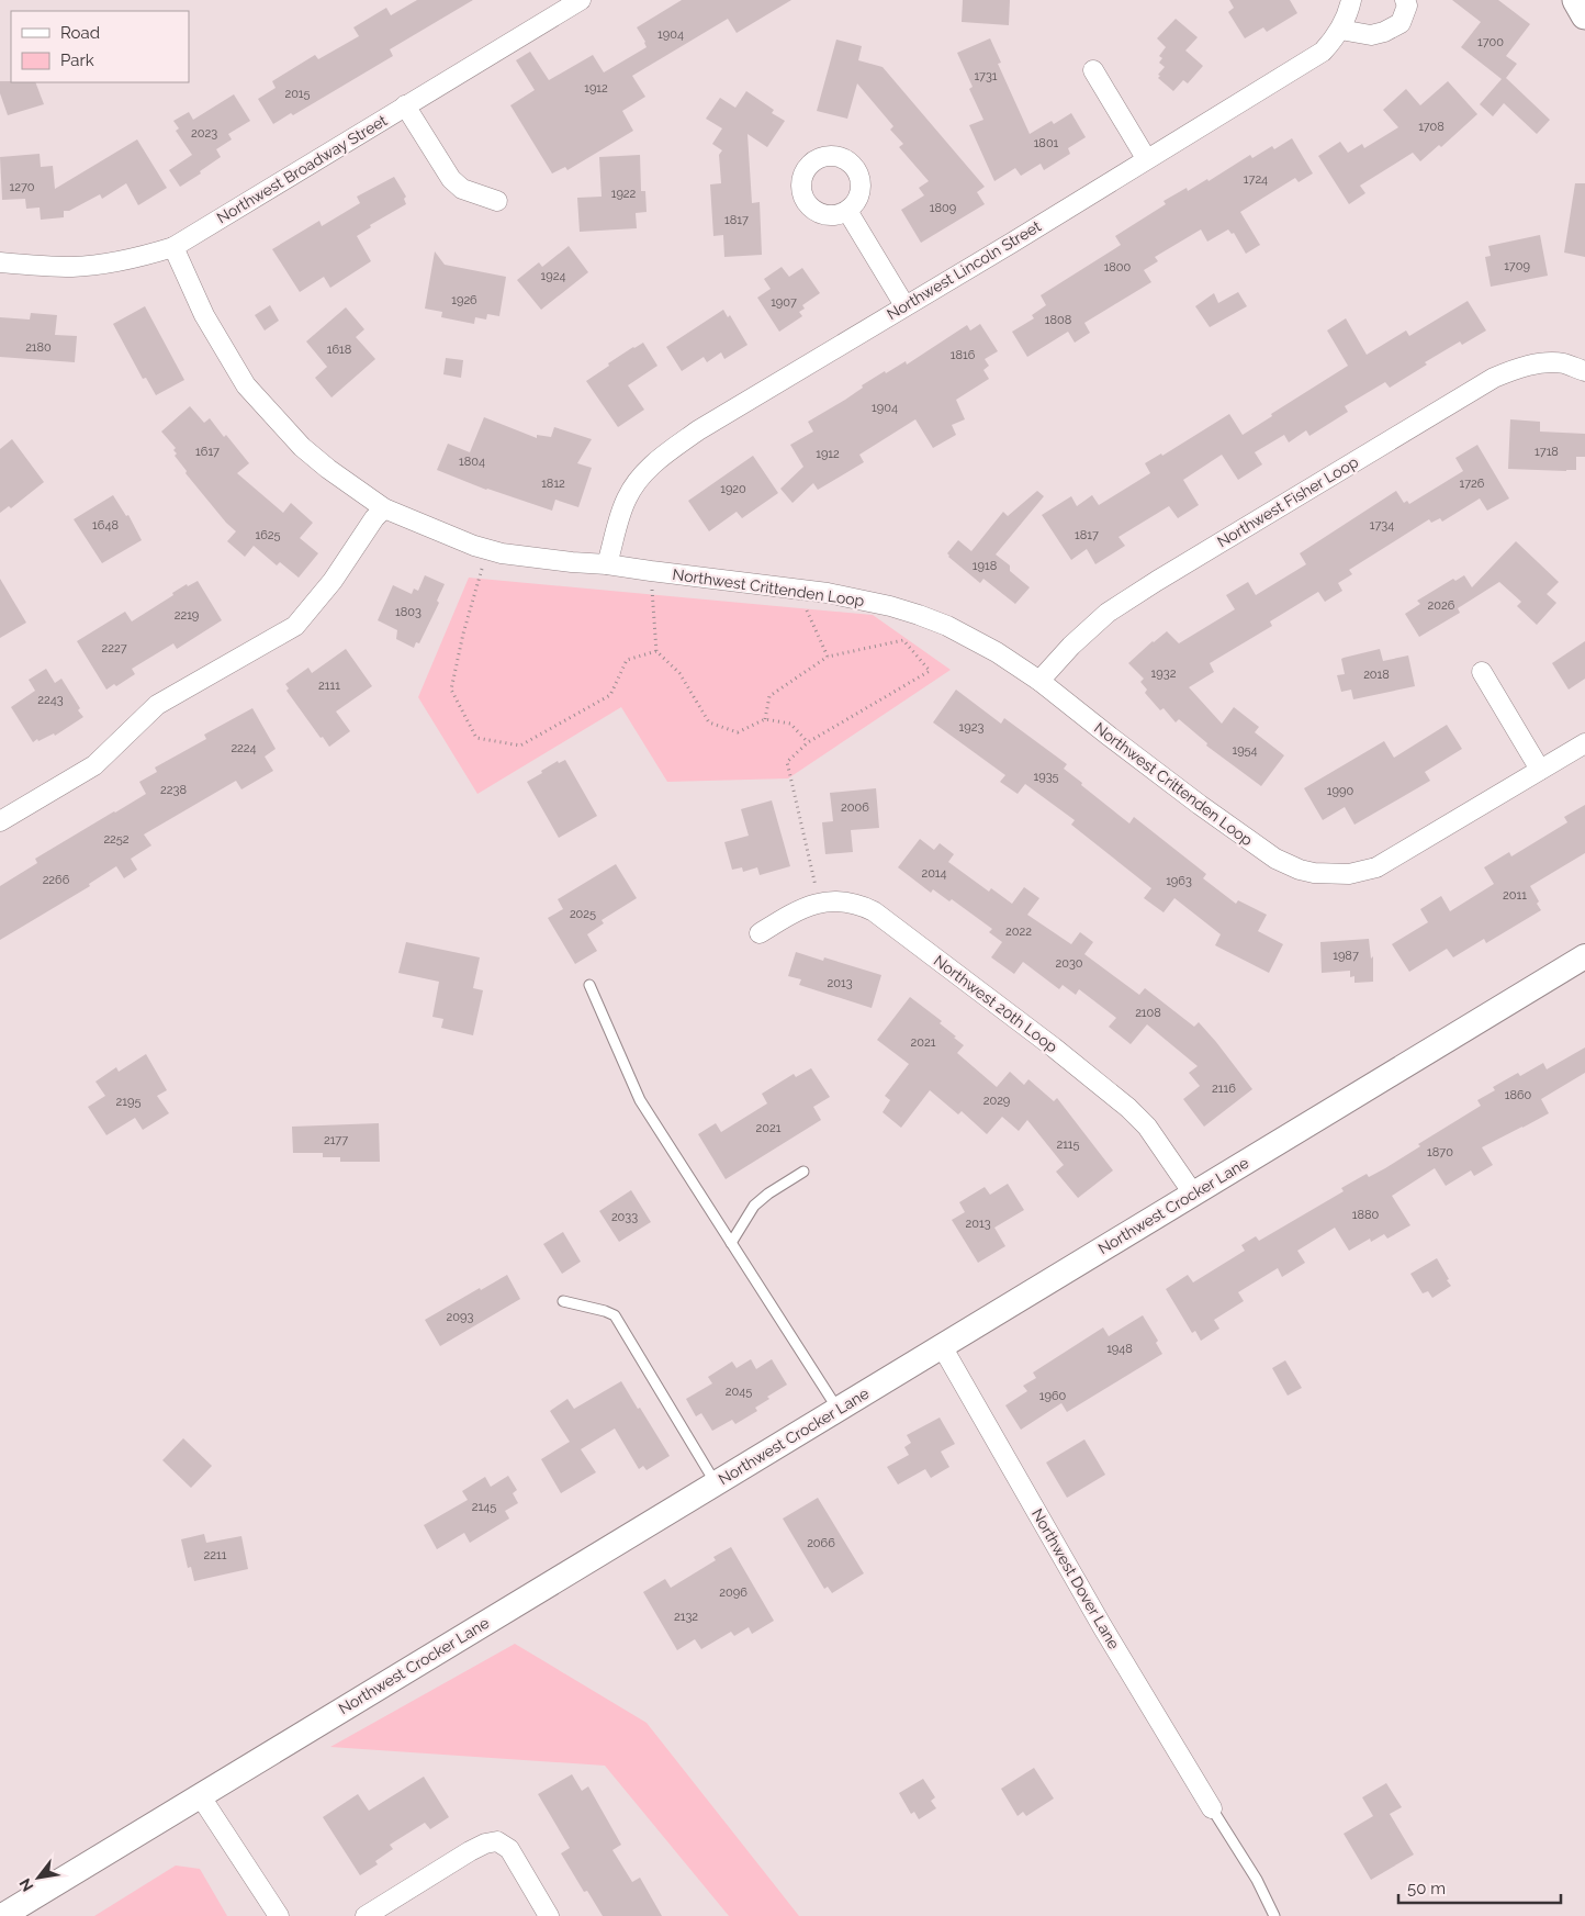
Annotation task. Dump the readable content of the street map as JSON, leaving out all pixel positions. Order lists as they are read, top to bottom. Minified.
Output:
{"streets":{"street":["Northwest Broadway Street","Northwest Lincoln Street","Northwest Fisher Loop","Northwest Crittenden Loop","Northwest 20th Loop","Northwest Crocker Lane","Northwest Dover Lane"]},"crossings":[["Northwest Broadway Street","Northwest Crittenden Loop"],["Northwest Lincoln Street","Northwest Crittenden Loop"],["Northwest Fisher Loop","Northwest Crittenden Loop"],["Northwest 20th Loop","Northwest Crocker Lane"],["Northwest Crocker Lane","Northwest Dover Lane"]],"house_numbers":["1904","1700","1731","1912","2015","1708","2023","1801","1724","1270","1922","1809","1817","1709","1800","1924","1926","1907","1808","2180","1618","1816","1904","1617","1718","1912","1804","1812","1726","1920","1648","1734","1625","1817","1918","2026","1803","2219","2227","1932","2018","2111","2243","1923","2224","1954","1935","2238","1990","2006","2252","2014","2266","1963","2011","2025","2022","1987","2030","2013","2108","2021","2116","1860","2029","2195","2021","2177","2115","1870","1880","2033","2013","2093","1948","2045","1960","2145","2066","2211","2096","2132"],"legend":["Road","Park"],"scale_bar":"50 m","north":"bottom left"}
